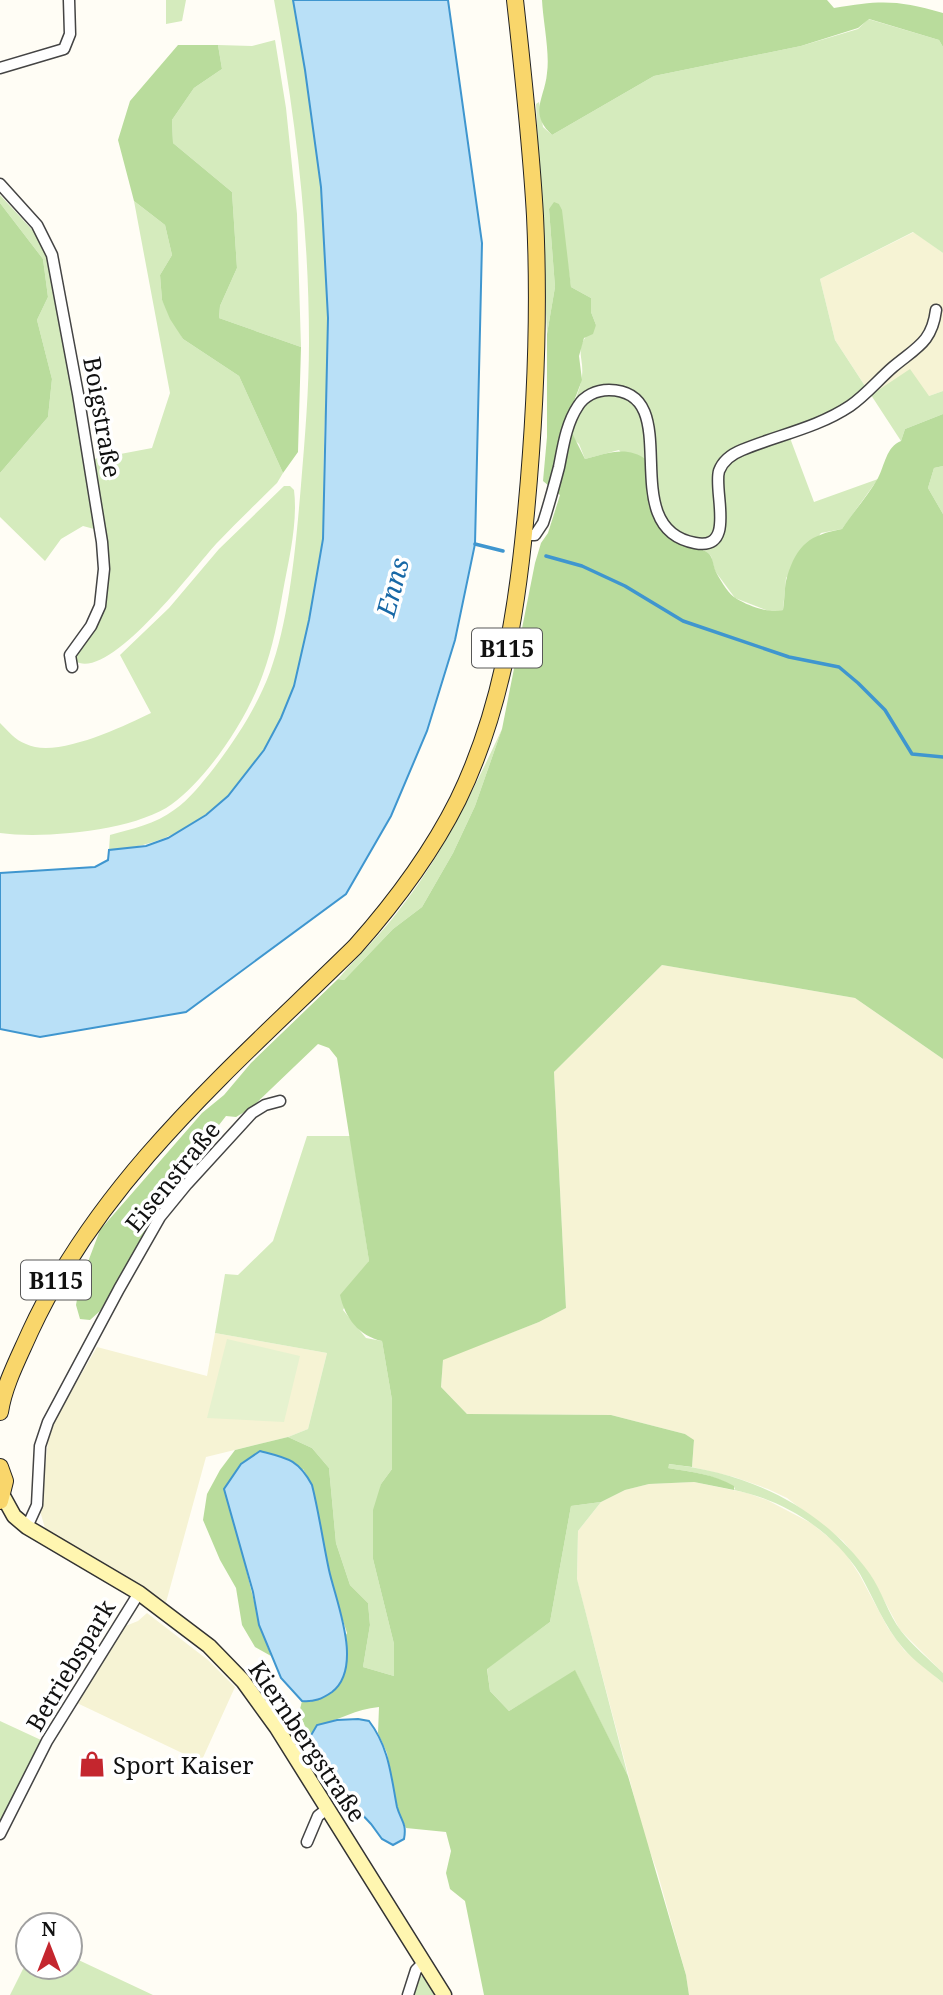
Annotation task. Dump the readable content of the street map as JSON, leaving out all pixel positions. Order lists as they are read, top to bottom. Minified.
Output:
{"streets":{"main road":["B115"],"street":["Boigstraße","Eisenstraße","Betriebspark","Kiernbergstraße"]},"crossings":[["Eisenstraße","Kiernbergstraße"],["Betriebspark","Kiernbergstraße"]],"water":["Enns"],"places":{"shop":["Sport Kaiser"]},"north":"top"}
